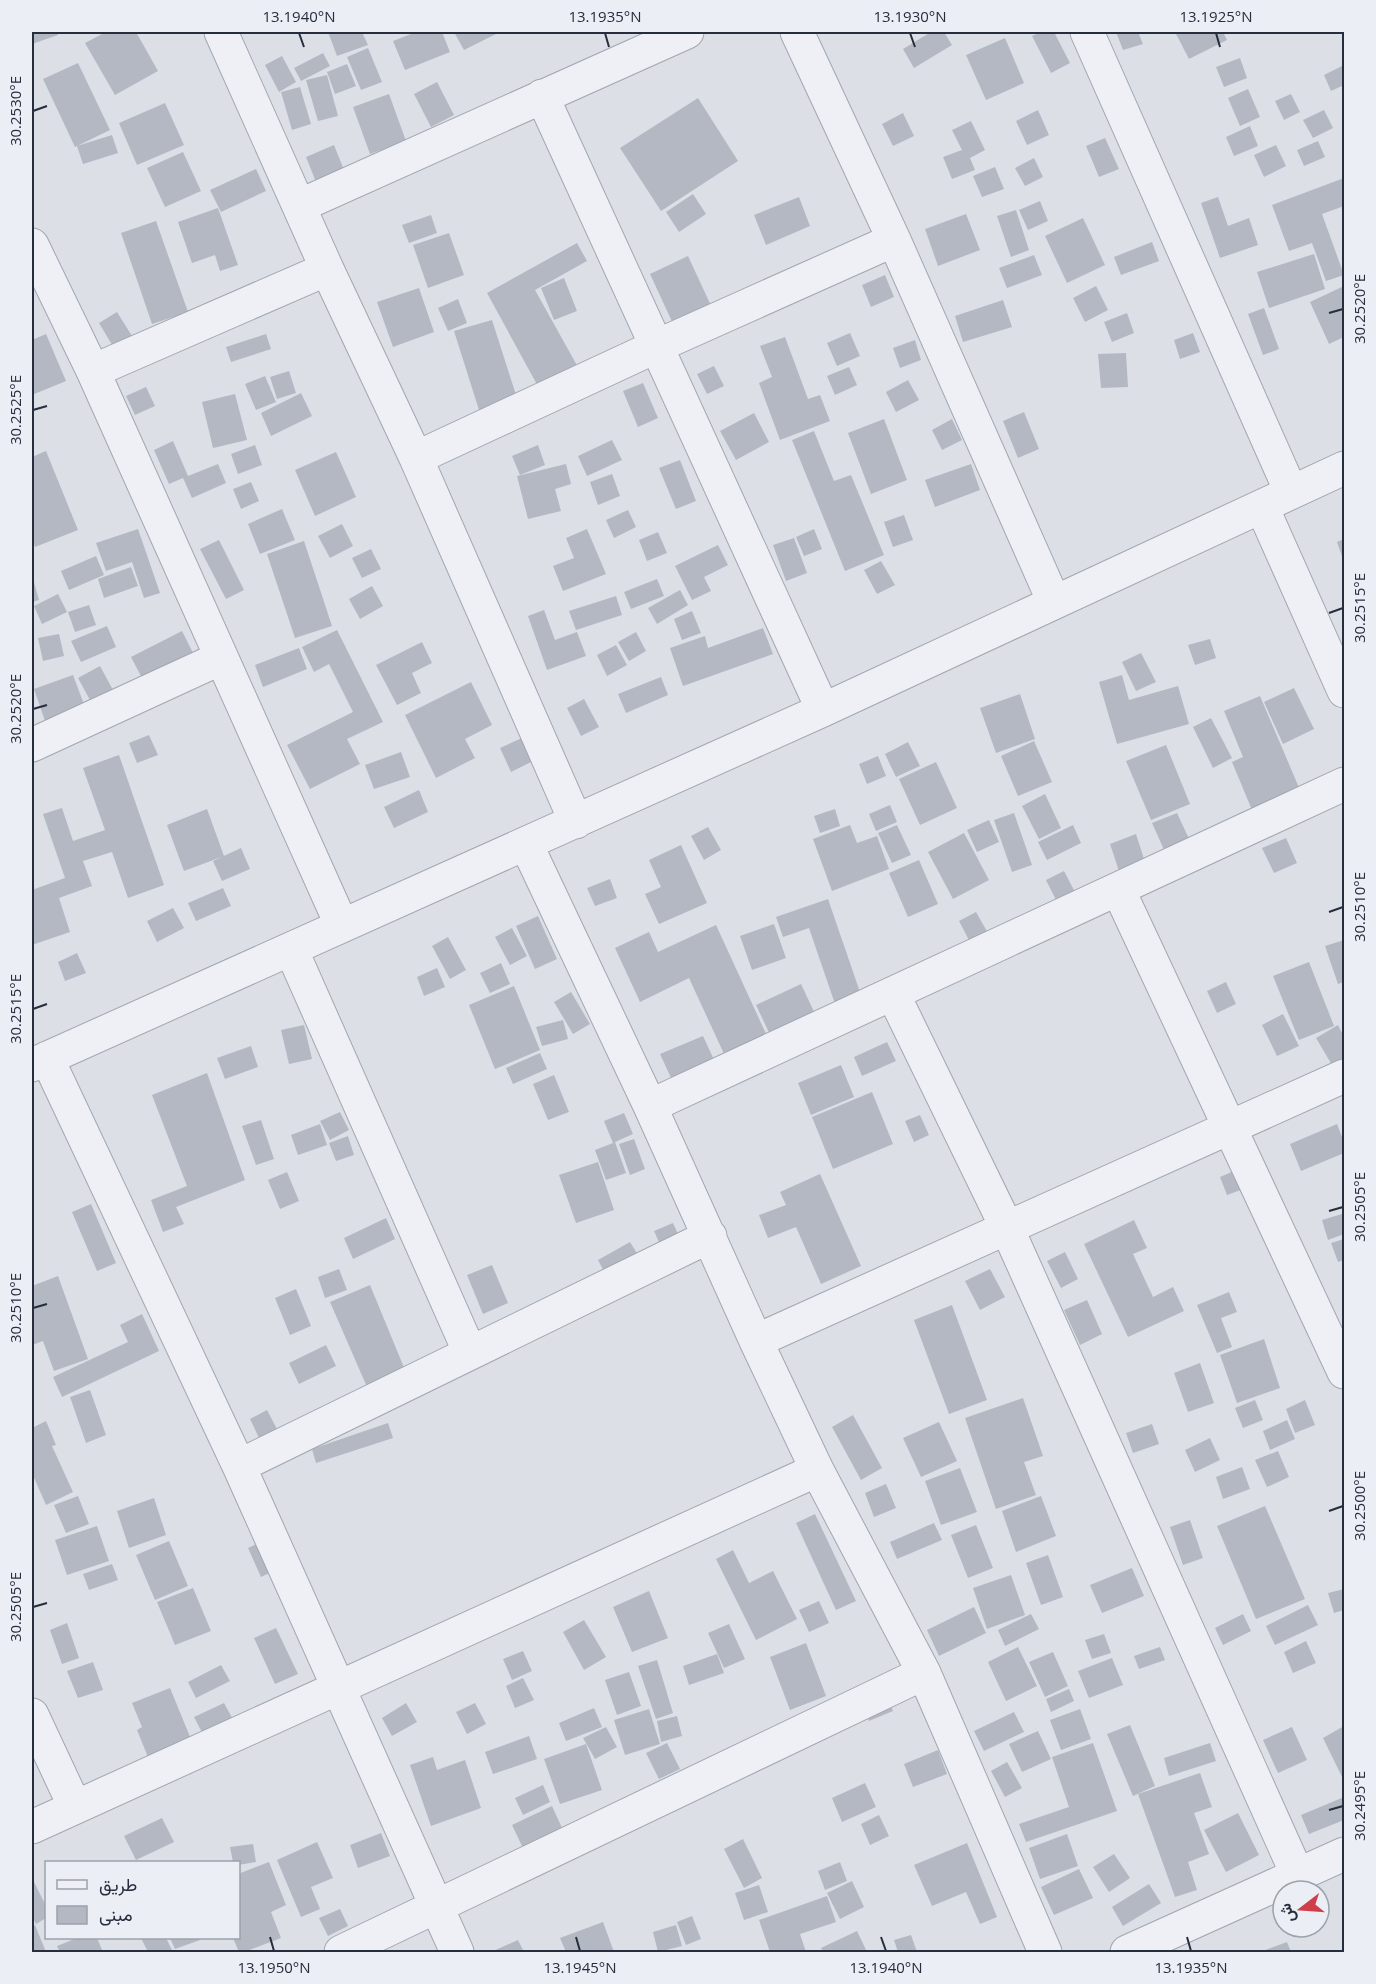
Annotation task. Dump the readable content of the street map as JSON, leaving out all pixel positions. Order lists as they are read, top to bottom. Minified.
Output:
{"legend":["طريق","مبنى"],"north":"left","coordinates":["13.1940°N","13.1935°N","13.1930°N","13.1925°N","30.2530°E","30.2520°E","30.2525°E","30.2515°E","30.2510°E","30.2505°E","30.2500°E","30.2495°E","13.1950°N","13.1945°N"]}
